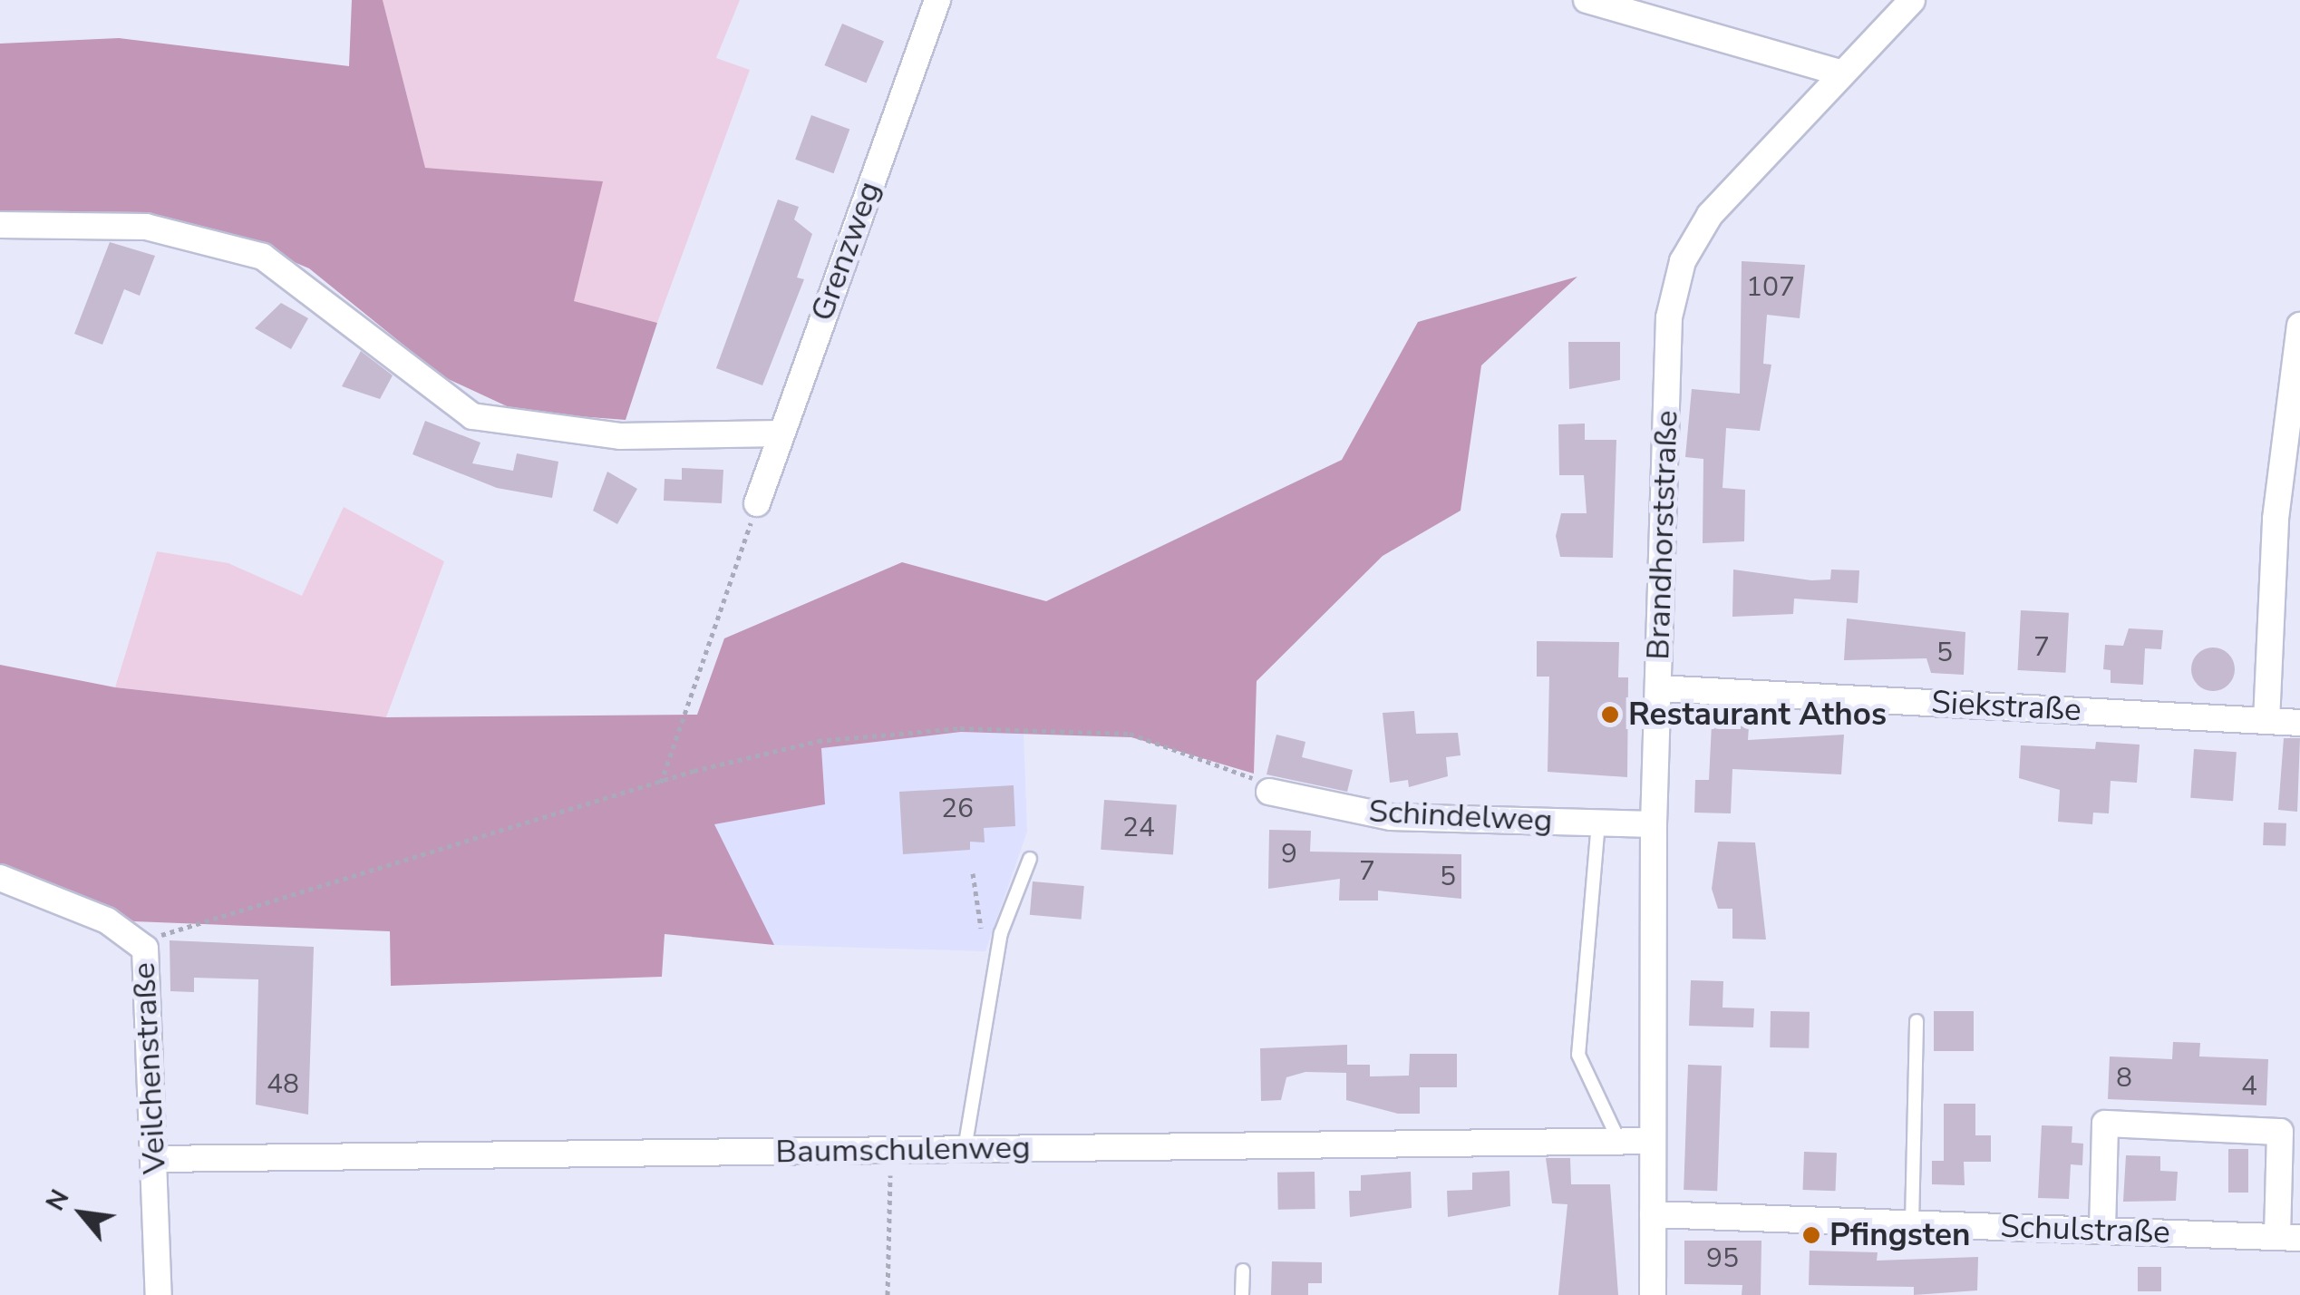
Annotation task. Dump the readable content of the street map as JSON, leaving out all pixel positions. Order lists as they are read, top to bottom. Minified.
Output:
{"streets":{"street":["Grenzweg","Brandhorststraße","Siekstraße","Schindelweg","Veilchenstraße","Baumschulenweg","Schulstraße"]},"crossings":[["Brandhorststraße","Siekstraße"],["Brandhorststraße","Schindelweg"],["Brandhorststraße","Baumschulenweg"],["Brandhorststraße","Schulstraße"],["Veilchenstraße","Baumschulenweg"]],"places":["Restaurant Athos","Pfingsten"],"house_numbers":["107","7","5","26","24","9","7","5","8","48","4","95"],"north":"top left"}
